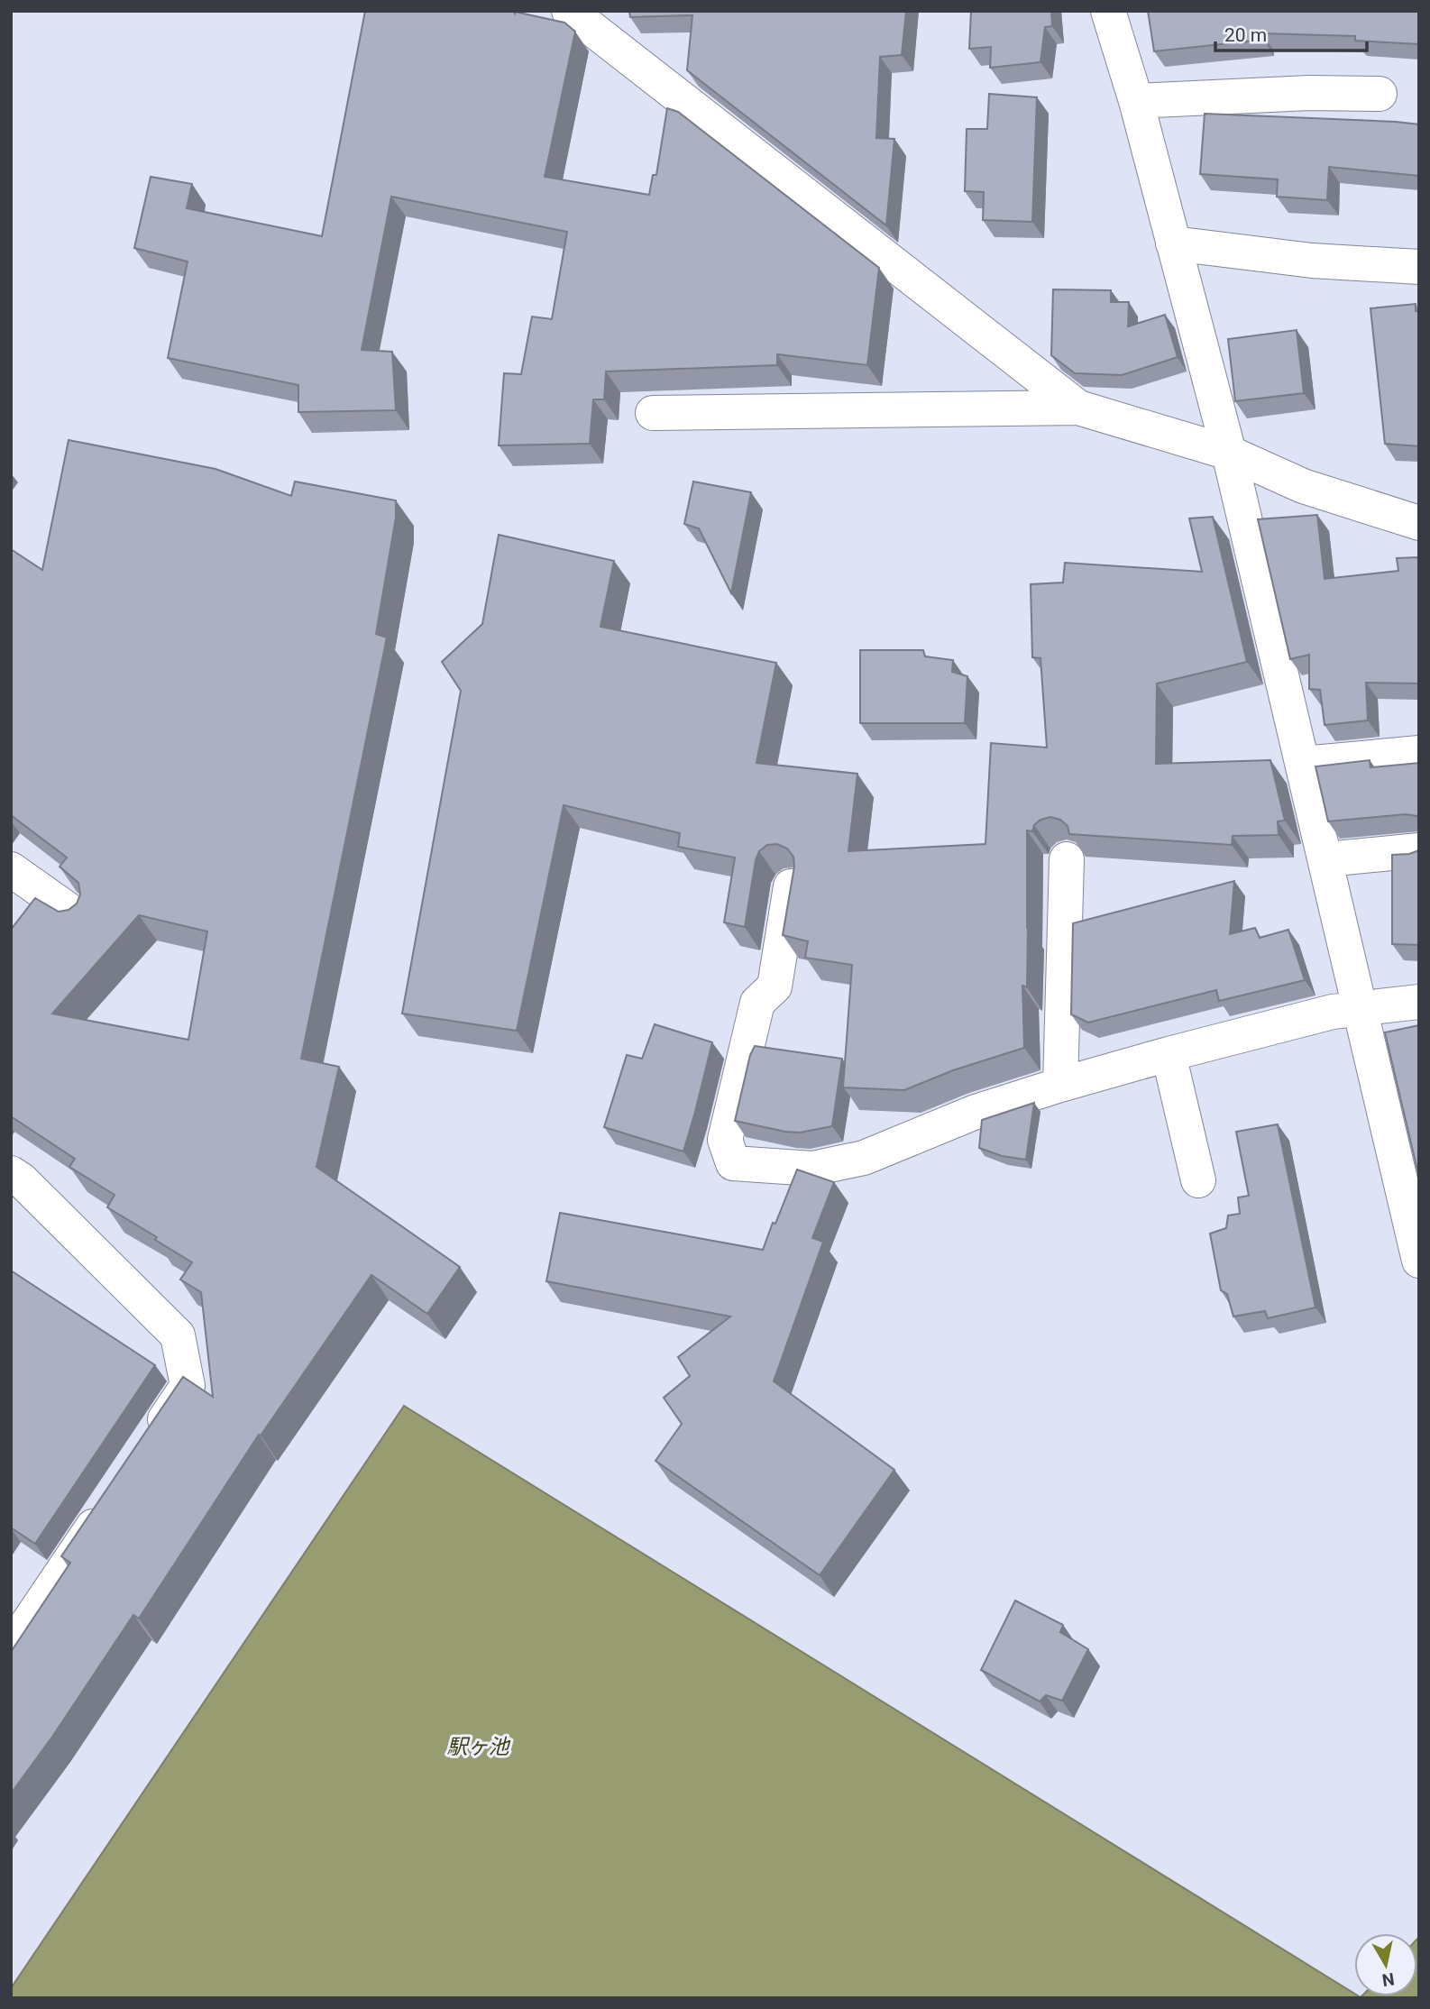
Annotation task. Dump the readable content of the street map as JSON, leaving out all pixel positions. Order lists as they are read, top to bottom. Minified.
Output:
{"water":["駅ヶ池"],"scale_bar":"20 m","north":"bottom"}
